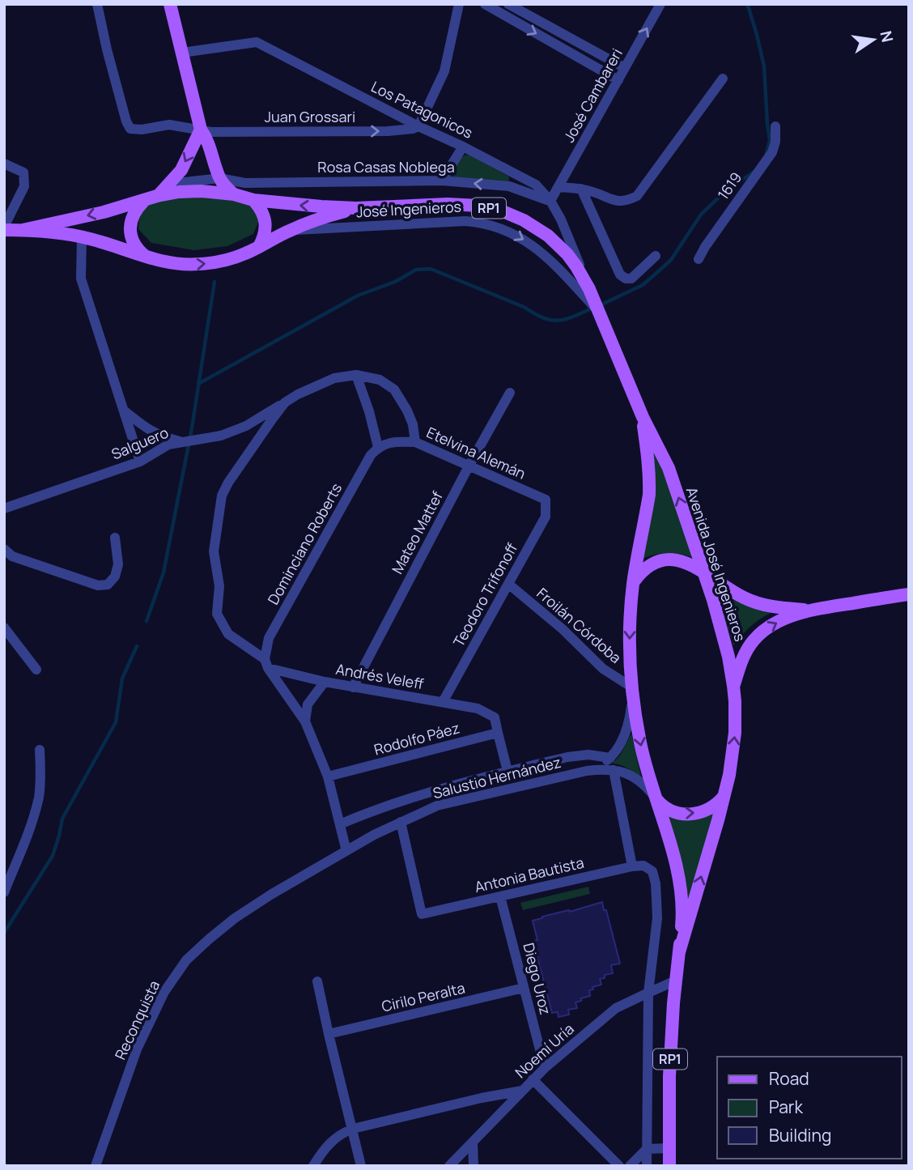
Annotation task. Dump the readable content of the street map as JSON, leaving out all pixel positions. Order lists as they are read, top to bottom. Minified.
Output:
{"streets":{"main road":["RP1","Avenida José Ingenieros"],"street":["José Cambareri","Los Patagonicos","Juan Grossari","Rosa Casas Noblega","1619","José Ingenieros","Salguero","Etelvina Alemán","Mateo Mattef","Dominciano Roberts","Teodoro Trifonoff","Froilán Córdoba","Andrés Veleff","Rodolfo Páez","Salustio Hernández","Antonia Bautista","Diego Uroz","Cirilo Peralta","Reconquista","Noemí Uría"]},"crossings":[["José Cambareri","Los Patagonicos"],["José Cambareri","Rosa Casas Noblega"],["Los Patagonicos","Juan Grossari"],["Los Patagonicos","Rosa Casas Noblega"],["Los Patagonicos","Avenida José Ingenieros"],["Juan Grossari","Avenida José Ingenieros"],["RP1","Avenida José Ingenieros"],["RP1","Noemí Uría"],["José Ingenieros","Avenida José Ingenieros"],["Etelvina Alemán","Mateo Mattef"],["Etelvina Alemán","Dominciano Roberts"],["Etelvina Alemán","Teodoro Trifonoff"],["Mateo Mattef","Andrés Veleff"],["Dominciano Roberts","Andrés Veleff"],["Avenida José Ingenieros","Froilán Córdoba"],["Teodoro Trifonoff","Froilán Córdoba"],["Teodoro Trifonoff","Andrés Veleff"],["Andrés Veleff","Rodolfo Páez"],["Salustio Hernández","Antonia Bautista"],["Salustio Hernández","Reconquista"],["Antonia Bautista","Diego Uroz"],["Antonia Bautista","Noemí Uría"],["Diego Uroz","Cirilo Peralta"],["Diego Uroz","Noemí Uría"]],"one_way":["Juan Grossari","José Ingenieros"],"legend":["Road","Park","Building"],"north":"right"}
